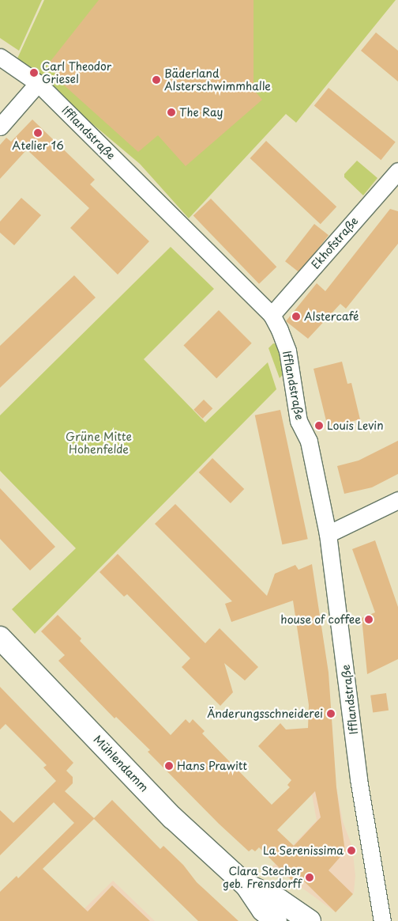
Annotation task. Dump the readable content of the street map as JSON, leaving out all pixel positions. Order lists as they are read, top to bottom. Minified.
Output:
{"streets":{"main road":["Mühlendamm"],"street":["Ifflandstraße","Ekhofstraße"]},"crossings":[["Ifflandstraße","Ekhofstraße"]],"parks":["Grüne Mitte Hohenfelde"],"places":["Carl Theodor Griesel","Bäderland Alsterschwimmhalle","The Ray","Atelier 16","Alstercafé","Louis Levin","house of coffee","Änderungsschneiderei","Hans Prawitt","La Serenissima","Clara Stecher geb. Frensdorff"]}
